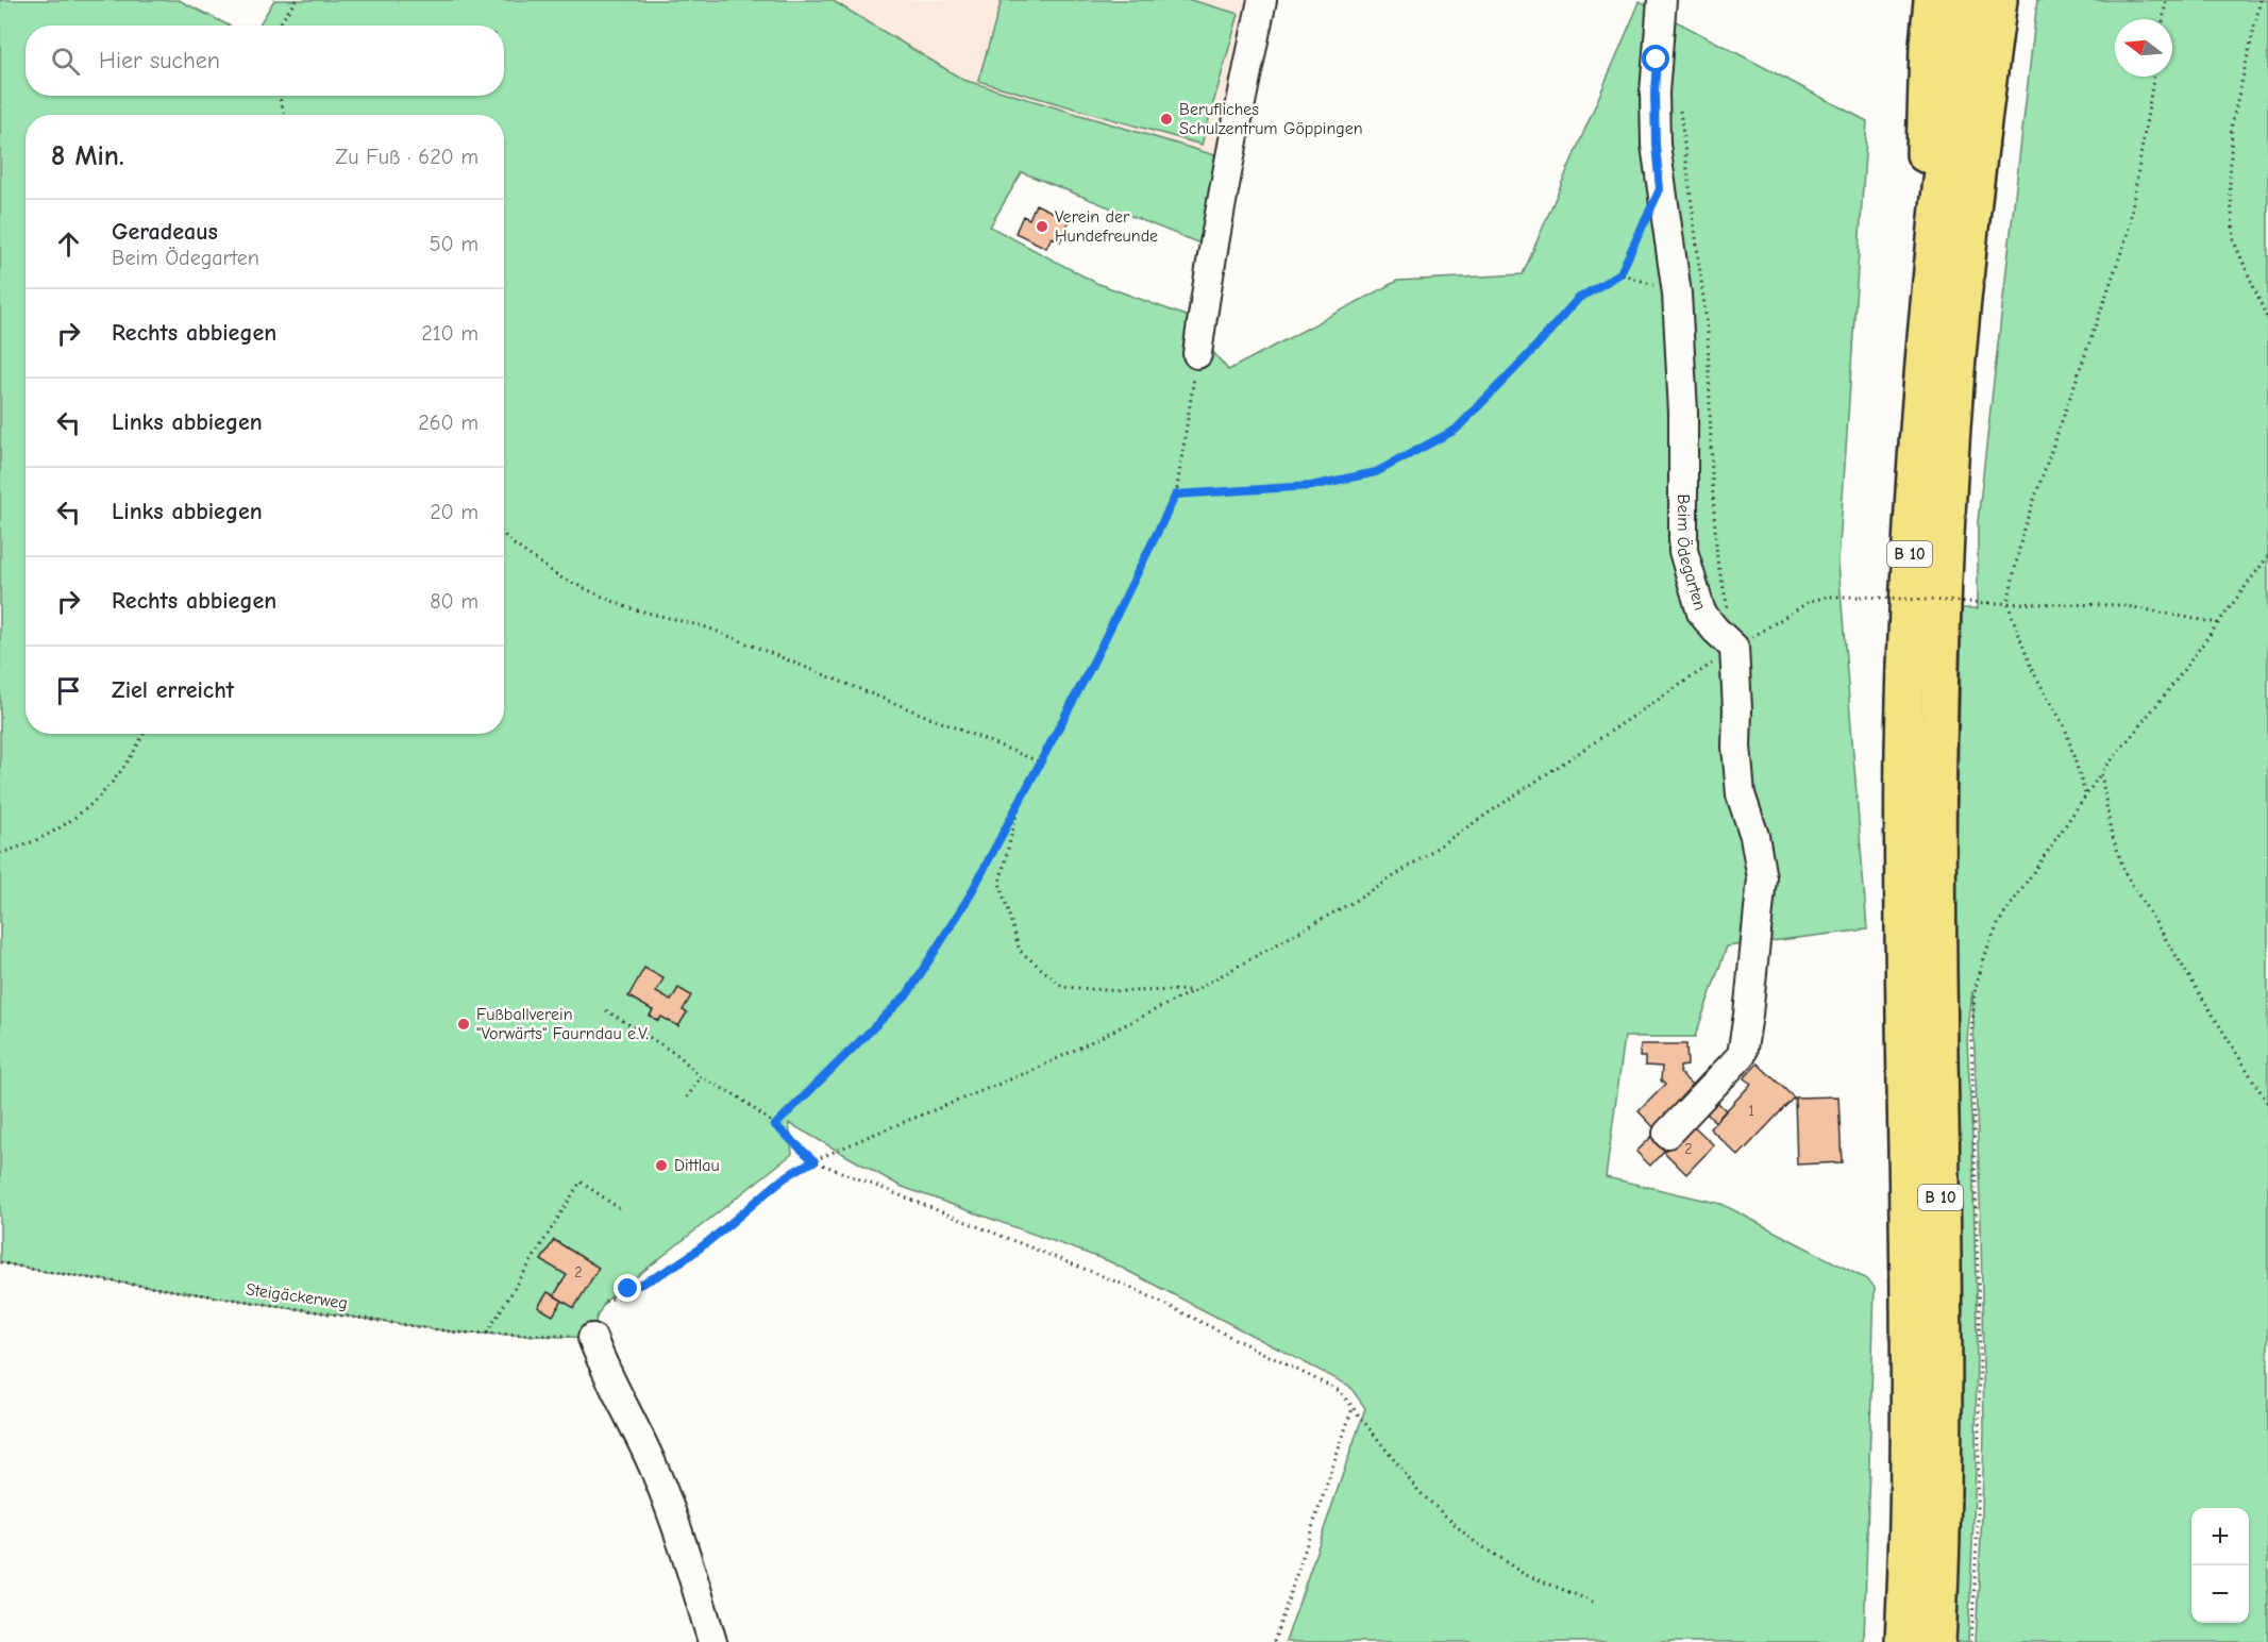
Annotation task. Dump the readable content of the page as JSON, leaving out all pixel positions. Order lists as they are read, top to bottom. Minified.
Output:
{"streets":{"highway":["B 10"],"lane":["Beim Ödegarten"],"path":["Steigäckerweg"]},"places":["Berufliches Schulzentrum Göppingen","Verein der Hundefreunde","Fußballverein \"Vorwärts\" Faurndau e.V.","Dittlau"],"house_numbers":["1","2","2"],"north":"left","page":{"search":"Hier suchen","heading":["8 Min.","Zu Fuß · 620 m"],"list":[["Geradeaus","Beim Ödegarten","50 m"],["Rechts abbiegen","210 m"],["Links abbiegen","260 m"],["Links abbiegen","20 m"],["Rechts abbiegen","80 m"],"Ziel erreicht"],"map_buttons":["+","−"]}}
